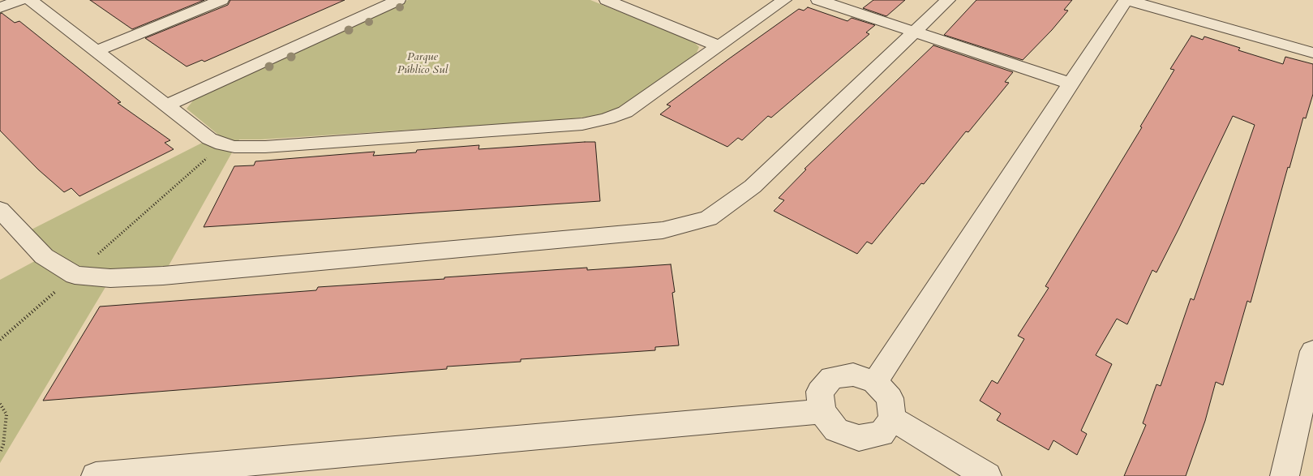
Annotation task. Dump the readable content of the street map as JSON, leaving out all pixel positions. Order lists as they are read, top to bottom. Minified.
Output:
{"parks":["Parque Público Sul"]}
